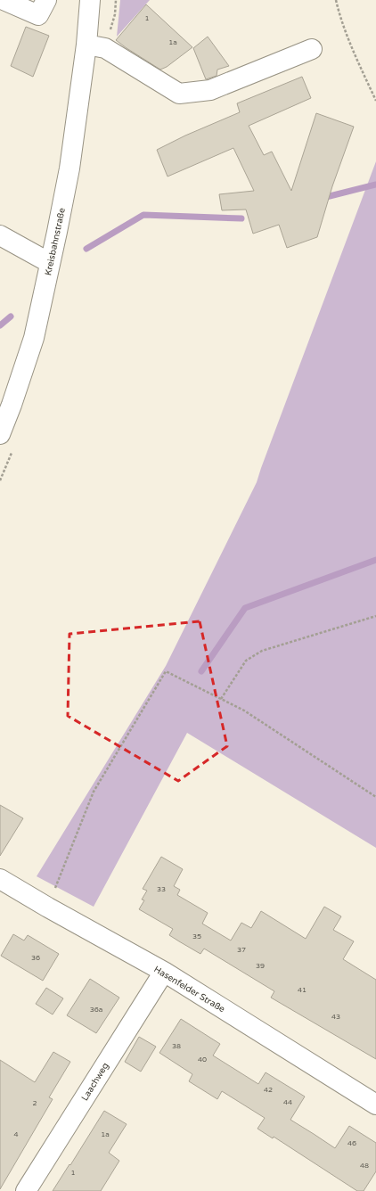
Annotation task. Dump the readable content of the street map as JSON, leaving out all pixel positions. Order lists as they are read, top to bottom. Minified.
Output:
{"streets":{"street":["Kreisbahnstraße","Hasenfelder Straße","Laachweg"]},"crossings":[["Hasenfelder Straße","Laachweg"]],"house_numbers":["1","1a","33","35","37","36","39","41","36a","43","38","40","42","44","2","4","1a","46","48","1"]}
